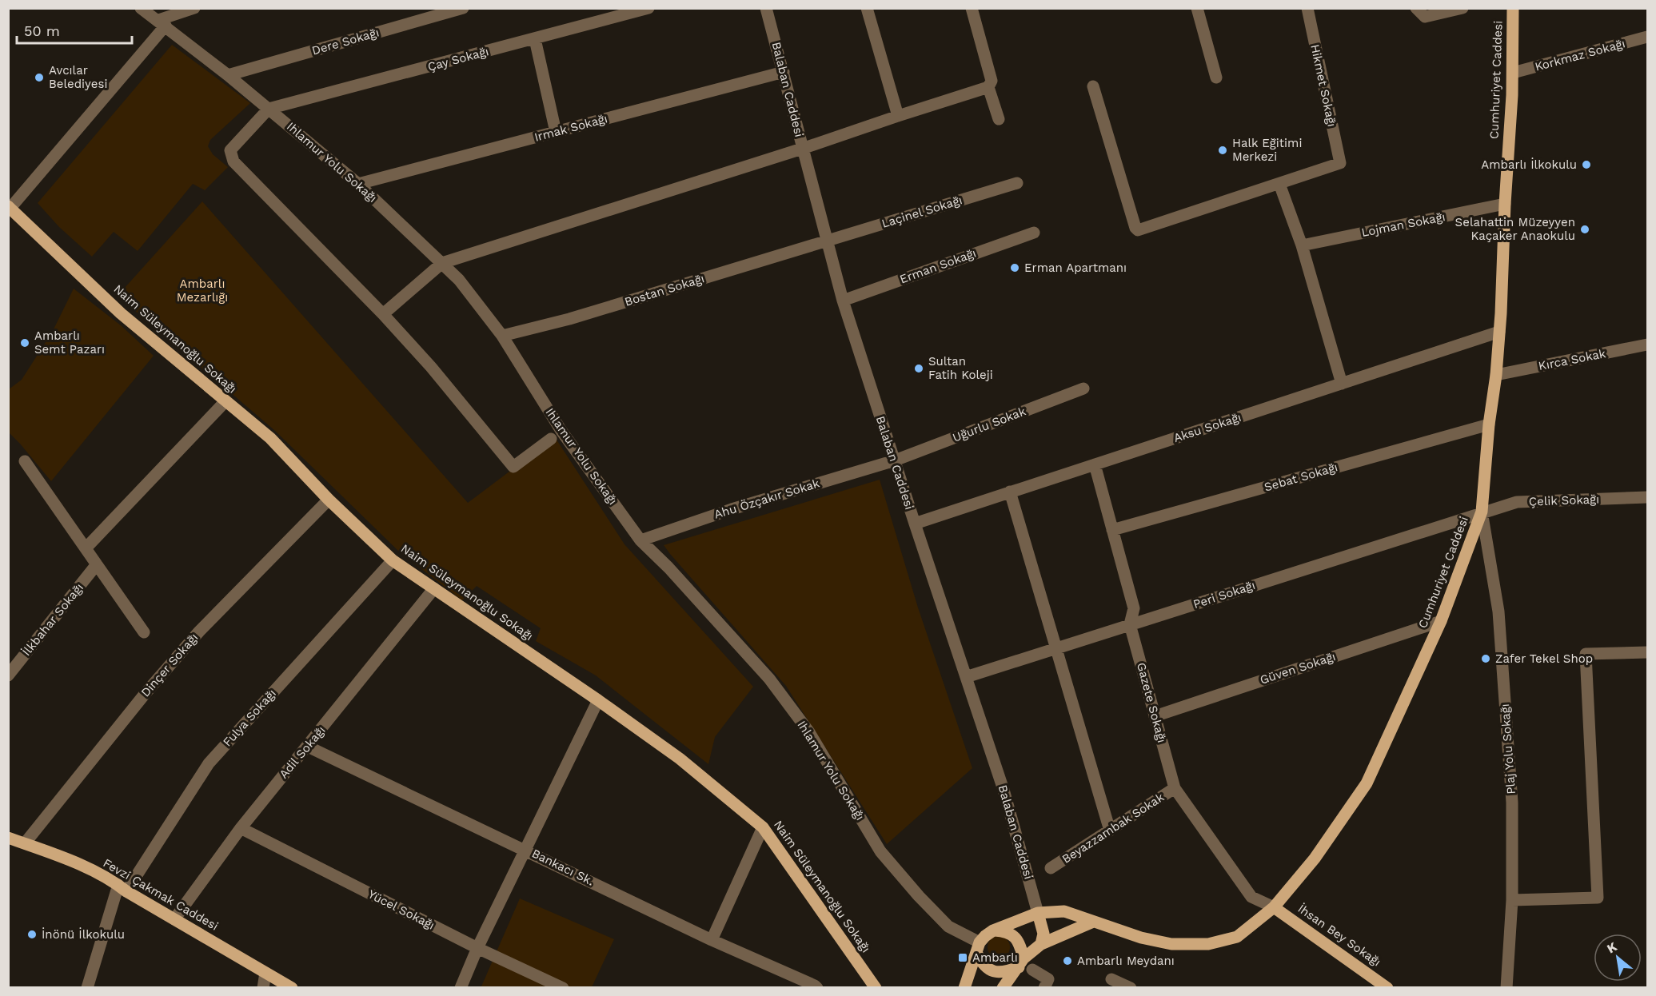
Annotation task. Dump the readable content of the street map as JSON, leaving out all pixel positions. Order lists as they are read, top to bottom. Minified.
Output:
{"streets":{"main road":["Cumhuriyet Caddesi","Naim Süleymanoğlu Sokağı","Fevzi Çakmak Caddesi","İhsan Bey Sokağı"],"street":["Dere Sokağı","Korkmaz Sokağı","Çay Sokağı","Hikmet Sokağı","Balaban Caddesi","Irmak Sokağı","Ihlamur Yolu Sokağı","Laçinel Sokağı","Lojman Sokağı","Erman Sokağı","Bostan Sokağı","Kırca Sokak","Uğurlu Sokak","Aksu Sokağı","Sebat Sokağı","Ahu Özçakır Sokak","Çelik Sokağı","Peri Sokağı","İlkbahar Sokağı","Dinçer Sokağı","Güven Sokağı","Gazete Sokağı","Fulya Sokağı","Plaj Yolu Sokağı","Adil Sokağı","Beyazzambak Sokak","Bankacı Sk.","Yücel Sokağı"]},"crossings":[["Dere Sokağı","Ihlamur Yolu Sokağı"],["Korkmaz Sokağı","Cumhuriyet Caddesi"],["Çay Sokağı","Ihlamur Yolu Sokağı"],["Cumhuriyet Caddesi","Lojman Sokağı"],["Cumhuriyet Caddesi","Kırca Sokak"],["Cumhuriyet Caddesi","Aksu Sokağı"],["Cumhuriyet Caddesi","Sebat Sokağı"],["Cumhuriyet Caddesi","Çelik Sokağı"],["Cumhuriyet Caddesi","Peri Sokağı"],["Cumhuriyet Caddesi","Güven Sokağı"],["Cumhuriyet Caddesi","Gazete Sokağı"],["Cumhuriyet Caddesi","Plaj Yolu Sokağı"],["Cumhuriyet Caddesi","İhsan Bey Sokağı"],["Balaban Caddesi","Irmak Sokağı"],["Balaban Caddesi","Laçinel Sokağı"],["Balaban Caddesi","Erman Sokağı"],["Balaban Caddesi","Bostan Sokağı"],["Balaban Caddesi","Uğurlu Sokak"],["Balaban Caddesi","Aksu Sokağı"],["Balaban Caddesi","Ahu Özçakır Sokak"],["Balaban Caddesi","Peri Sokağı"],["Irmak Sokağı","Ihlamur Yolu Sokağı"],["Ihlamur Yolu Sokağı","Bostan Sokağı"],["Ihlamur Yolu Sokağı","Ahu Özçakır Sokak"],["Laçinel Sokağı","Bostan Sokağı"],["Naim Süleymanoğlu Sokağı","Dinçer Sokağı"],["Naim Süleymanoğlu Sokağı","Fulya Sokağı"],["Naim Süleymanoğlu Sokağı","Adil Sokağı"],["Uğurlu Sokak","Ahu Özçakır Sokak"],["Aksu Sokağı","Gazete Sokağı"],["Sebat Sokağı","Gazete Sokağı"],["Çelik Sokağı","Peri Sokağı"],["Çelik Sokağı","Plaj Yolu Sokağı"],["Peri Sokağı","Gazete Sokağı"],["Peri Sokağı","Plaj Yolu Sokağı"],["Dinçer Sokağı","Fevzi Çakmak Caddesi"],["Güven Sokağı","Gazete Sokağı"],["Gazete Sokağı","Beyazzambak Sokak"],["Gazete Sokağı","İhsan Bey Sokağı"],["Fulya Sokağı","Fevzi Çakmak Caddesi"],["Adil Sokağı","Bankacı Sk."],["Adil Sokağı","Fevzi Çakmak Caddesi"],["Adil Sokağı","Yücel Sokağı"]],"parks":["Ambarlı Mezarlığı"],"places":{"other":["Avcılar Belediyesi","Halk Eğitimi Merkezi","Ambarlı İlkokulu","Selahattin Müzeyyen Kaçaker Anaokulu","Erman Apartmanı","Ambarlı Semt Pazarı","Sultan Fatih Koleji","Zafer Tekel Shop","İnönü İlkokulu","Ambarlı Meydanı"],"transit":["Ambarlı"]},"scale_bar":"50 m","north":"top left"}
